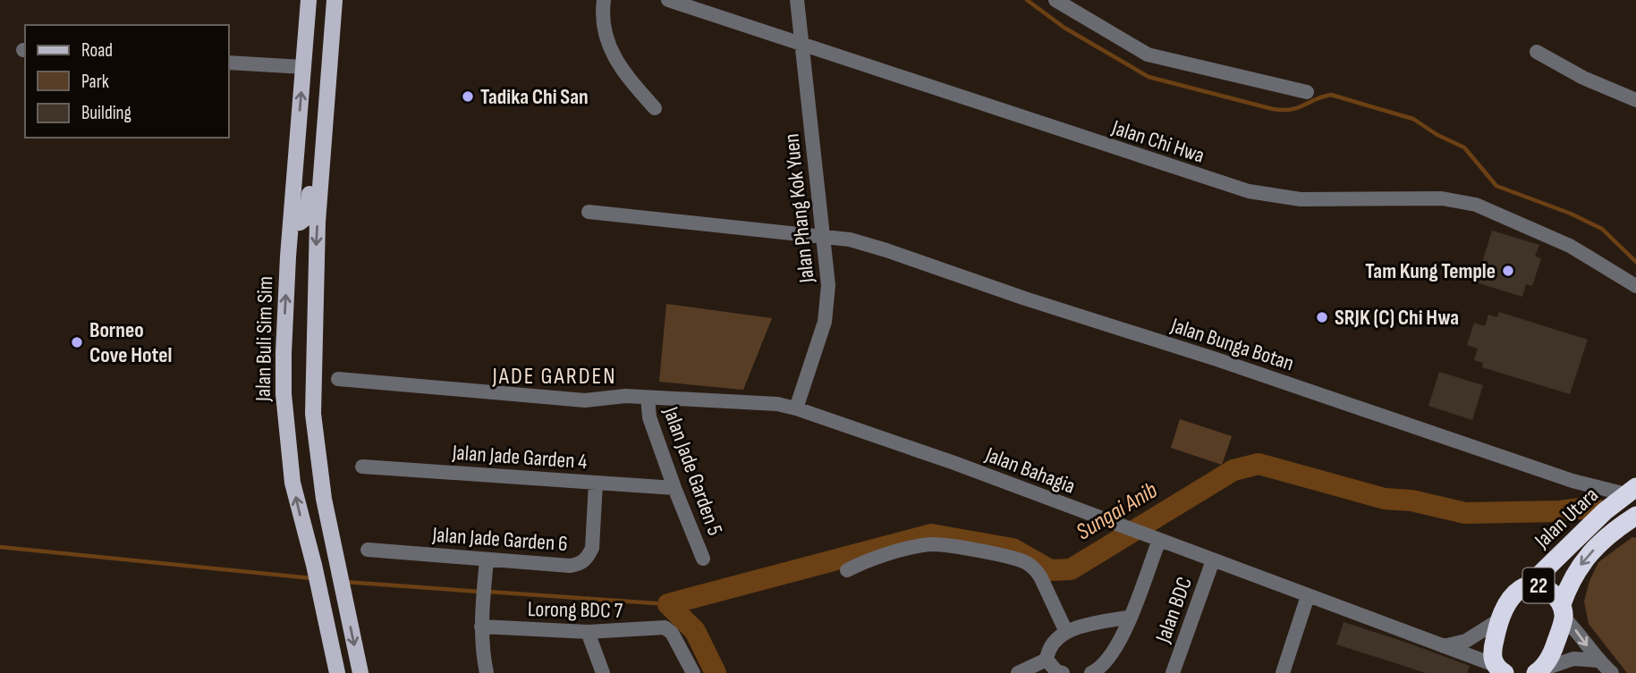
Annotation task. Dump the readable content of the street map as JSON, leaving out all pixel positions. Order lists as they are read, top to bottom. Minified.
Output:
{"streets":{"highway":["Jalan Utara","22"],"main road":["Jalan Buli Sim Sim"],"street":["Jalan Chi Hwa","Jalan Phang Kok Yuen","Jalan Bunga Botan","Jalan Jade Garden 4","Jalan Bahagia","Jalan Jade Garden 5","Jalan Jade Garden 6","Lorong BDC 7","Jalan BDC"]},"crossings":[["Jalan Chi Hwa","Jalan Phang Kok Yuen"],["Jalan Phang Kok Yuen","Jalan Bunga Botan"],["Jalan Phang Kok Yuen","Jalan Bahagia"],["Jalan Bunga Botan","Jalan Utara"],["Jalan Jade Garden 4","Jalan Jade Garden 5"],["Jalan Jade Garden 4","Jalan Jade Garden 6"],["Jalan Bahagia","Jalan Jade Garden 5"],["Jalan Bahagia","22"],["Jalan Bahagia","Jalan BDC"],["Jalan Utara","22"]],"districts":["JADE GARDEN"],"water":["Sungai Anib"],"places":["Tadika Chi San","Tam Kung Temple","SRJK (C) Chi Hwa","Borneo Cove Hotel"],"legend":["Road","Park","Building"]}
